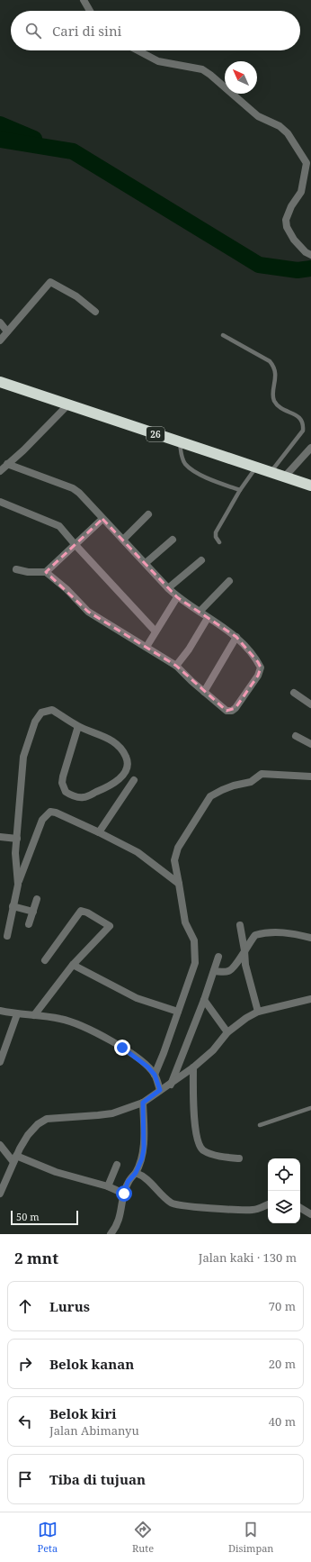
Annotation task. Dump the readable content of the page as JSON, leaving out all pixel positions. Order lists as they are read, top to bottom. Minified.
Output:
{"streets":{"highway":["26"]},"scale_bar":"50 m","north":"top left","page":{"search":"Cari di sini","scale":"50 m","heading":["2 mnt","Jalan kaki · 130 m"],"list":[["Lurus","70 m"],["Belok kanan","20 m"],["Belok kiri","Jalan Abimanyu","40 m"],"Tiba di tujuan"],"nav":["Peta","Rute","Disimpan"]}}
